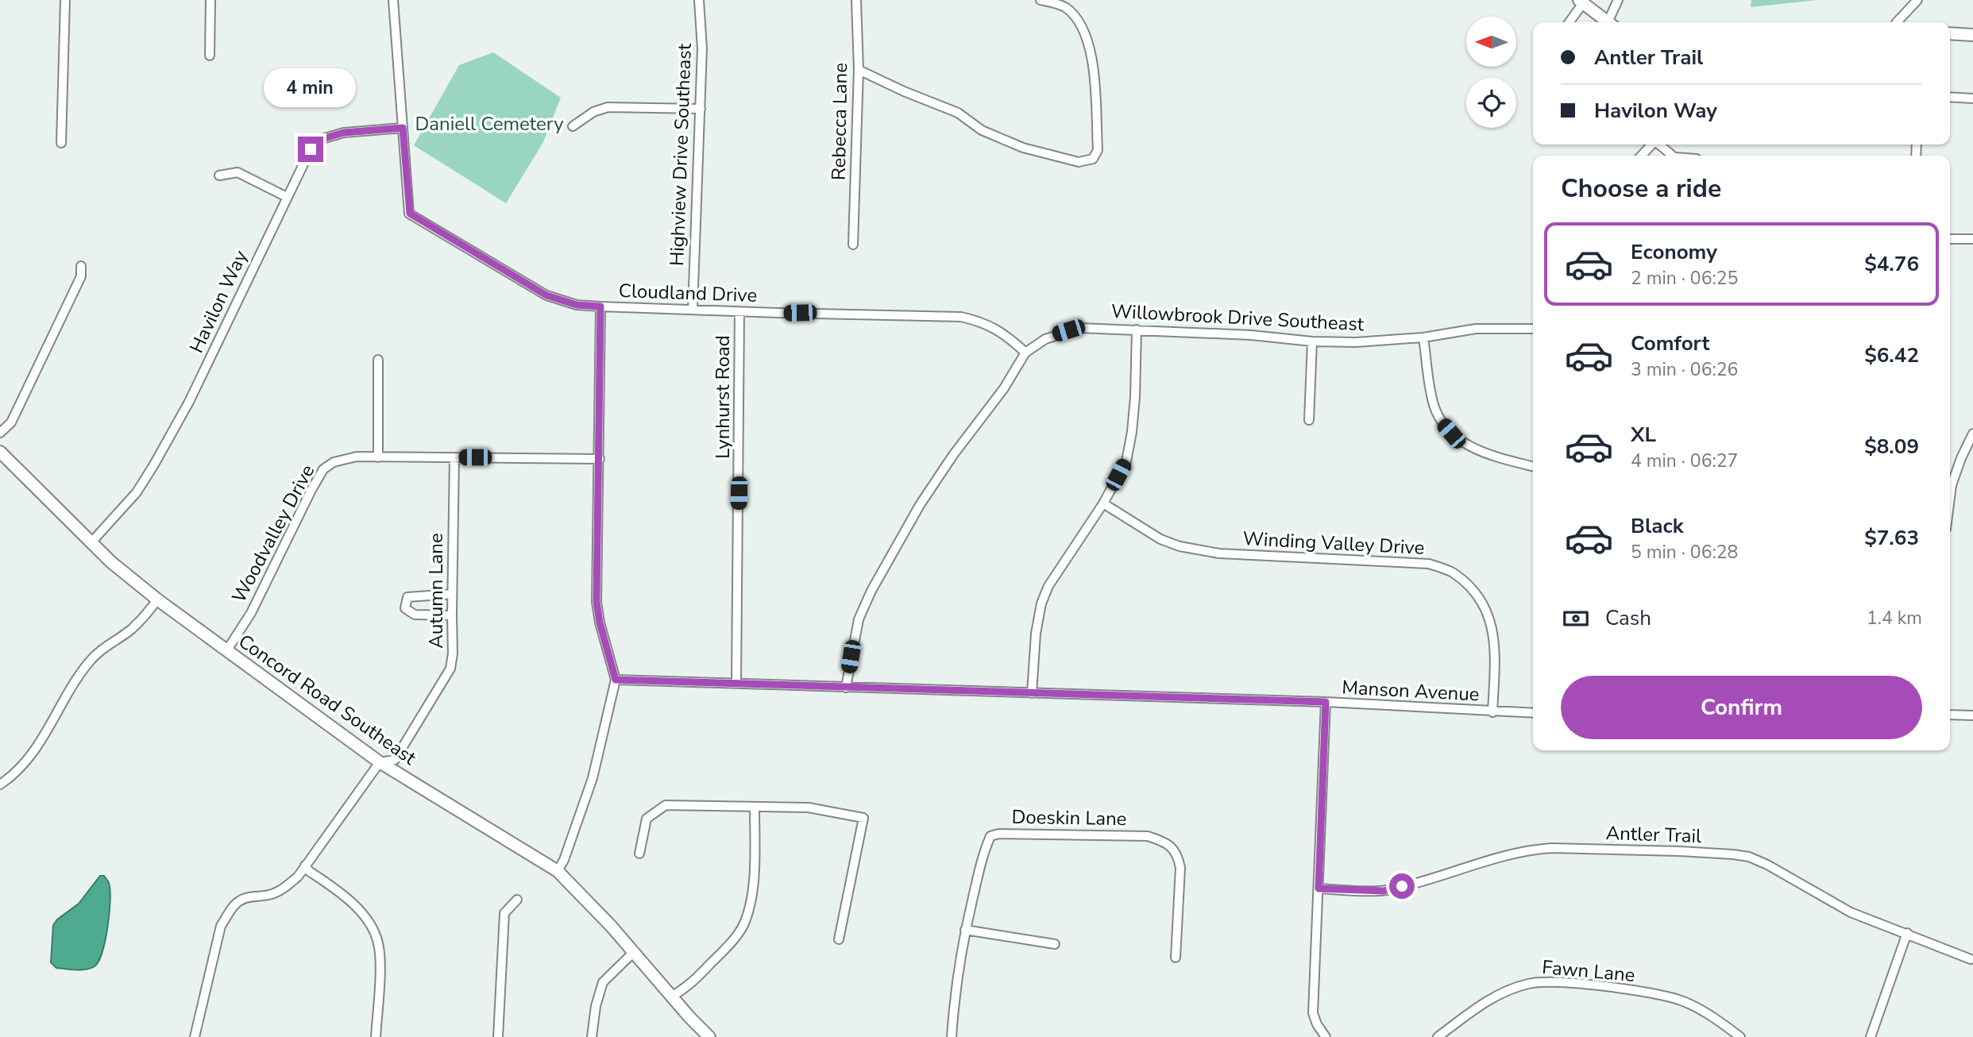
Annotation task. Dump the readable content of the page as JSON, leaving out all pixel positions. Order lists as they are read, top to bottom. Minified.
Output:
{"streets":{"street":["Rebecca Lane","Highview Drive Southeast","Cloudland Drive","Havilon Way","Willowbrook Drive Southeast","Lynhurst Road","Woodvalley Drive","Winding Valley Drive","Autumn Lane","Manson Avenue","Concord Road Southeast","Doeskin Lane","Antler Trail","Fawn Lane"]},"crossings":[["Highview Drive Southeast","Cloudland Drive"],["Cloudland Drive","Havilon Way"],["Cloudland Drive","Willowbrook Drive Southeast"],["Cloudland Drive","Lynhurst Road"],["Havilon Way","Concord Road Southeast"],["Willowbrook Drive Southeast","Manson Avenue"],["Lynhurst Road","Manson Avenue"],["Woodvalley Drive","Autumn Lane"],["Woodvalley Drive","Concord Road Southeast"],["Winding Valley Drive","Manson Avenue"],["Autumn Lane","Concord Road Southeast"]],"parks":["Daniell Cemetery"],"north":"left","page":{"banner":["Antler Trail","Havilon Way"],"bubble":"4 min","heading":"Choose a ride","list":[{"name":"Economy","note":"2 min · 06:25","value":"$4.76"},{"name":"Comfort","note":"3 min · 06:26","value":"$6.42"},{"name":"XL","note":"4 min · 06:27","value":"$8.09"},{"name":"Black","note":"5 min · 06:28","value":"$7.63"}],"pay":["Cash","1.4 km"],"buttons":"Confirm"}}
